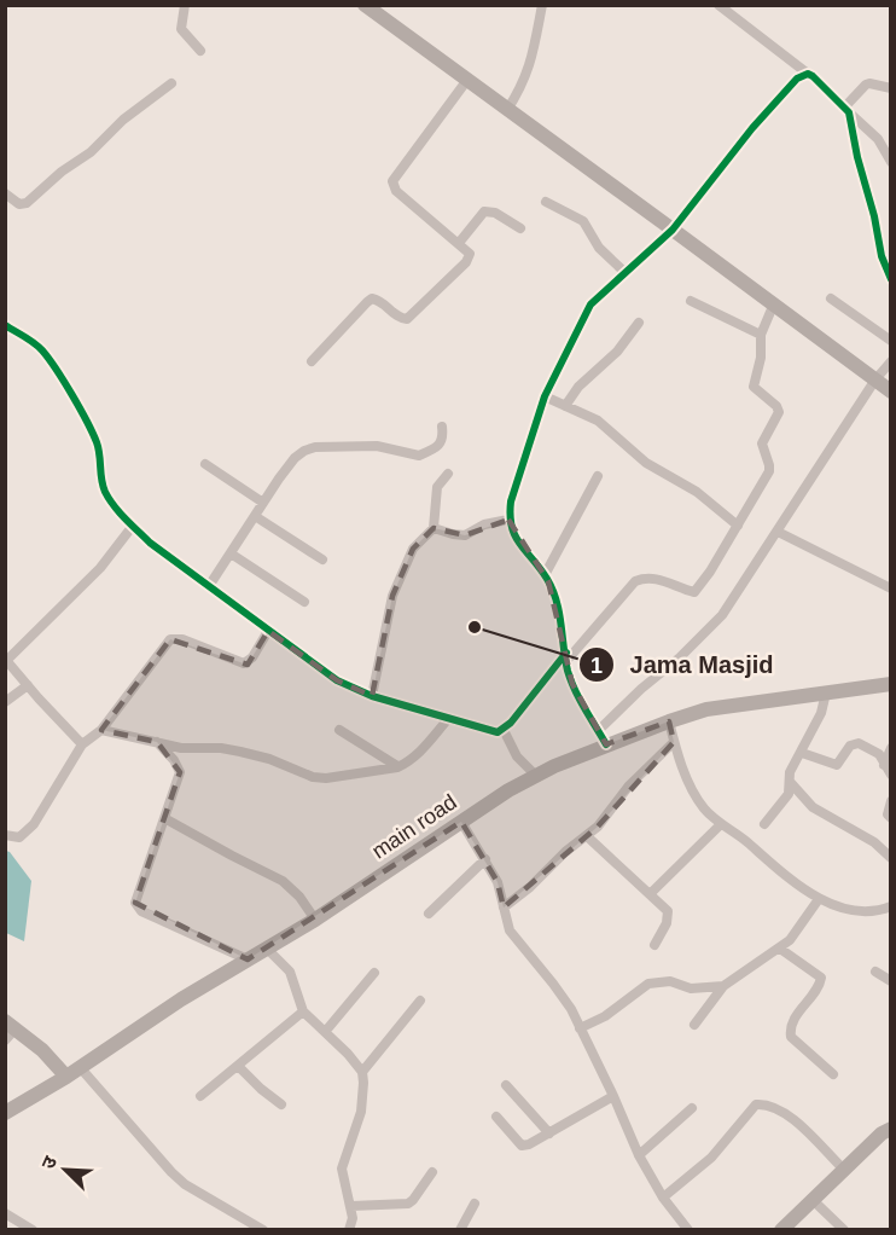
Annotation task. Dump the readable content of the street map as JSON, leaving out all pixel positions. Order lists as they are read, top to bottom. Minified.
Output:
{"streets":{"main road":["main road"]},"places":["Jama Masjid"],"north":"top left"}
